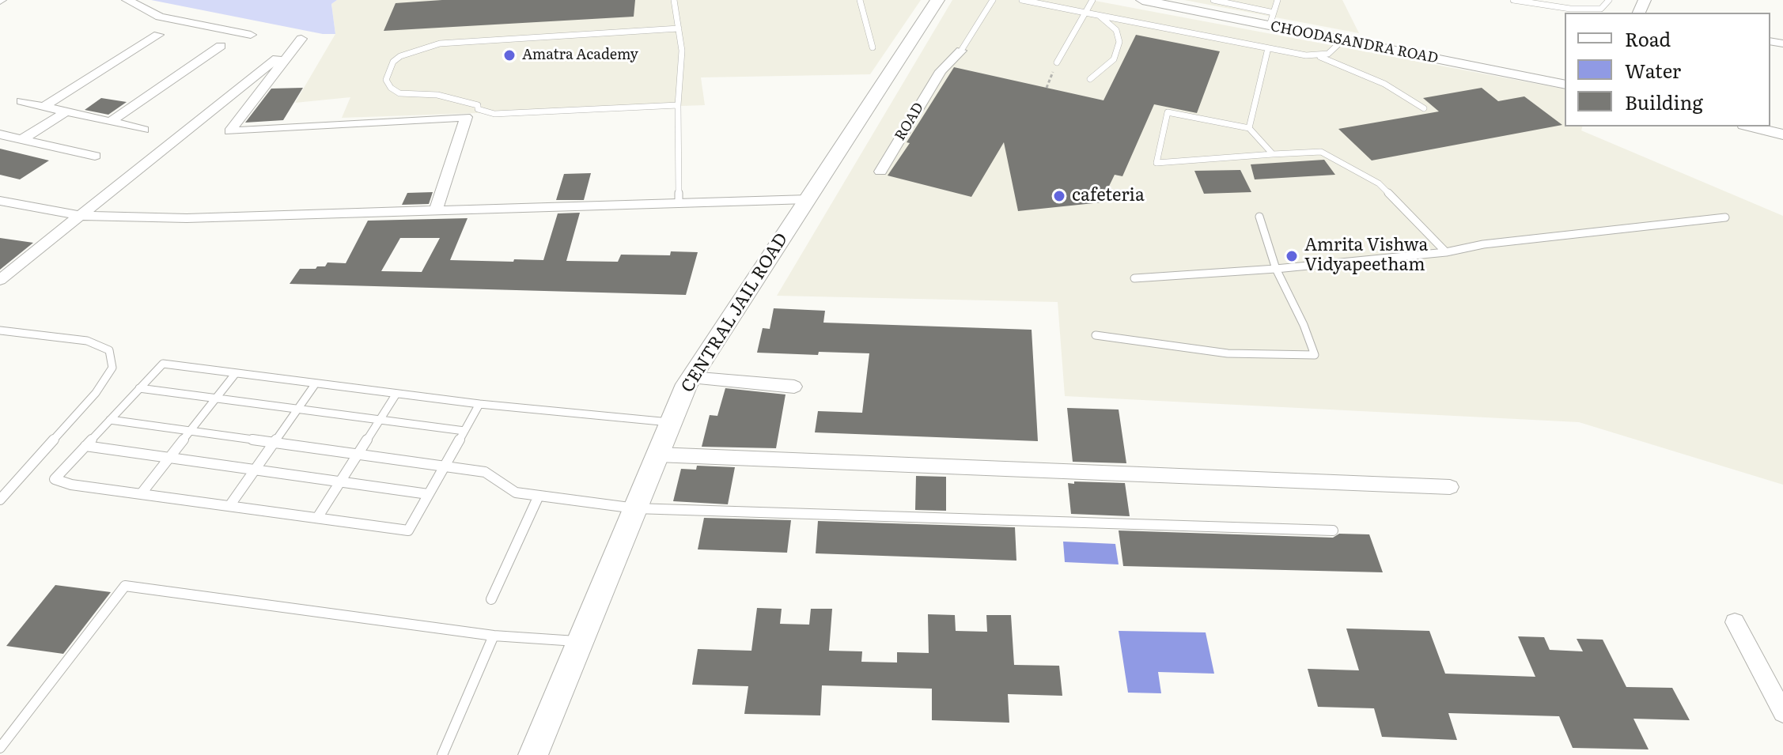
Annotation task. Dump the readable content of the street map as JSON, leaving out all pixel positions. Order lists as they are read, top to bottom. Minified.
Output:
{"streets":{"main road":["CENTRAL JAIL ROAD"],"street":["CHOODASANDRA ROAD","ROAD"]},"places":["Amatra Academy","cafeteria","Amrita Vishwa Vidyapeetham"],"legend":["Road","Water","Building"]}
